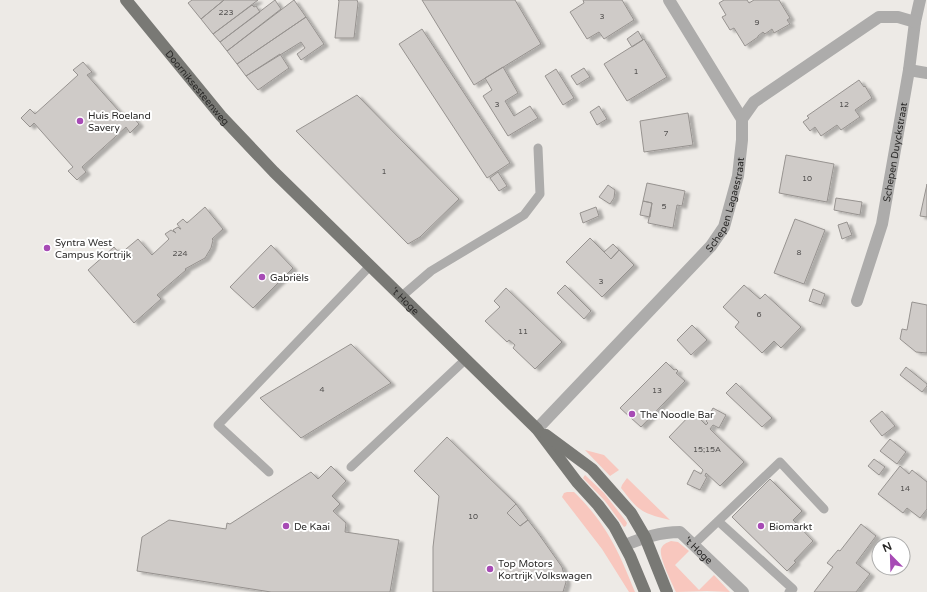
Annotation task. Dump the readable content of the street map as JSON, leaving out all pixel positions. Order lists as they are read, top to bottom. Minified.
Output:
{"streets":{"main road":["Doorniksesteenweg","'t Hoge"],"street":["Schepen Duyckstraat","Schepen Lagaestraat"]},"crossings":[["Doorniksesteenweg","'t Hoge"],["Schepen Lagaestraat","'t Hoge"]],"places":["Huis Roeland Savery","Syntra West Campus Kortrijk","Gabriëls","The Noodle Bar","De Kaai","Biomarkt","Top Motors Kortrijk Volkswagen"],"house_numbers":["223","3","9","1","3","12","7","1","10","5","8","224","3","6","11","4","13","15;15A","14","10"],"north":"top left"}
